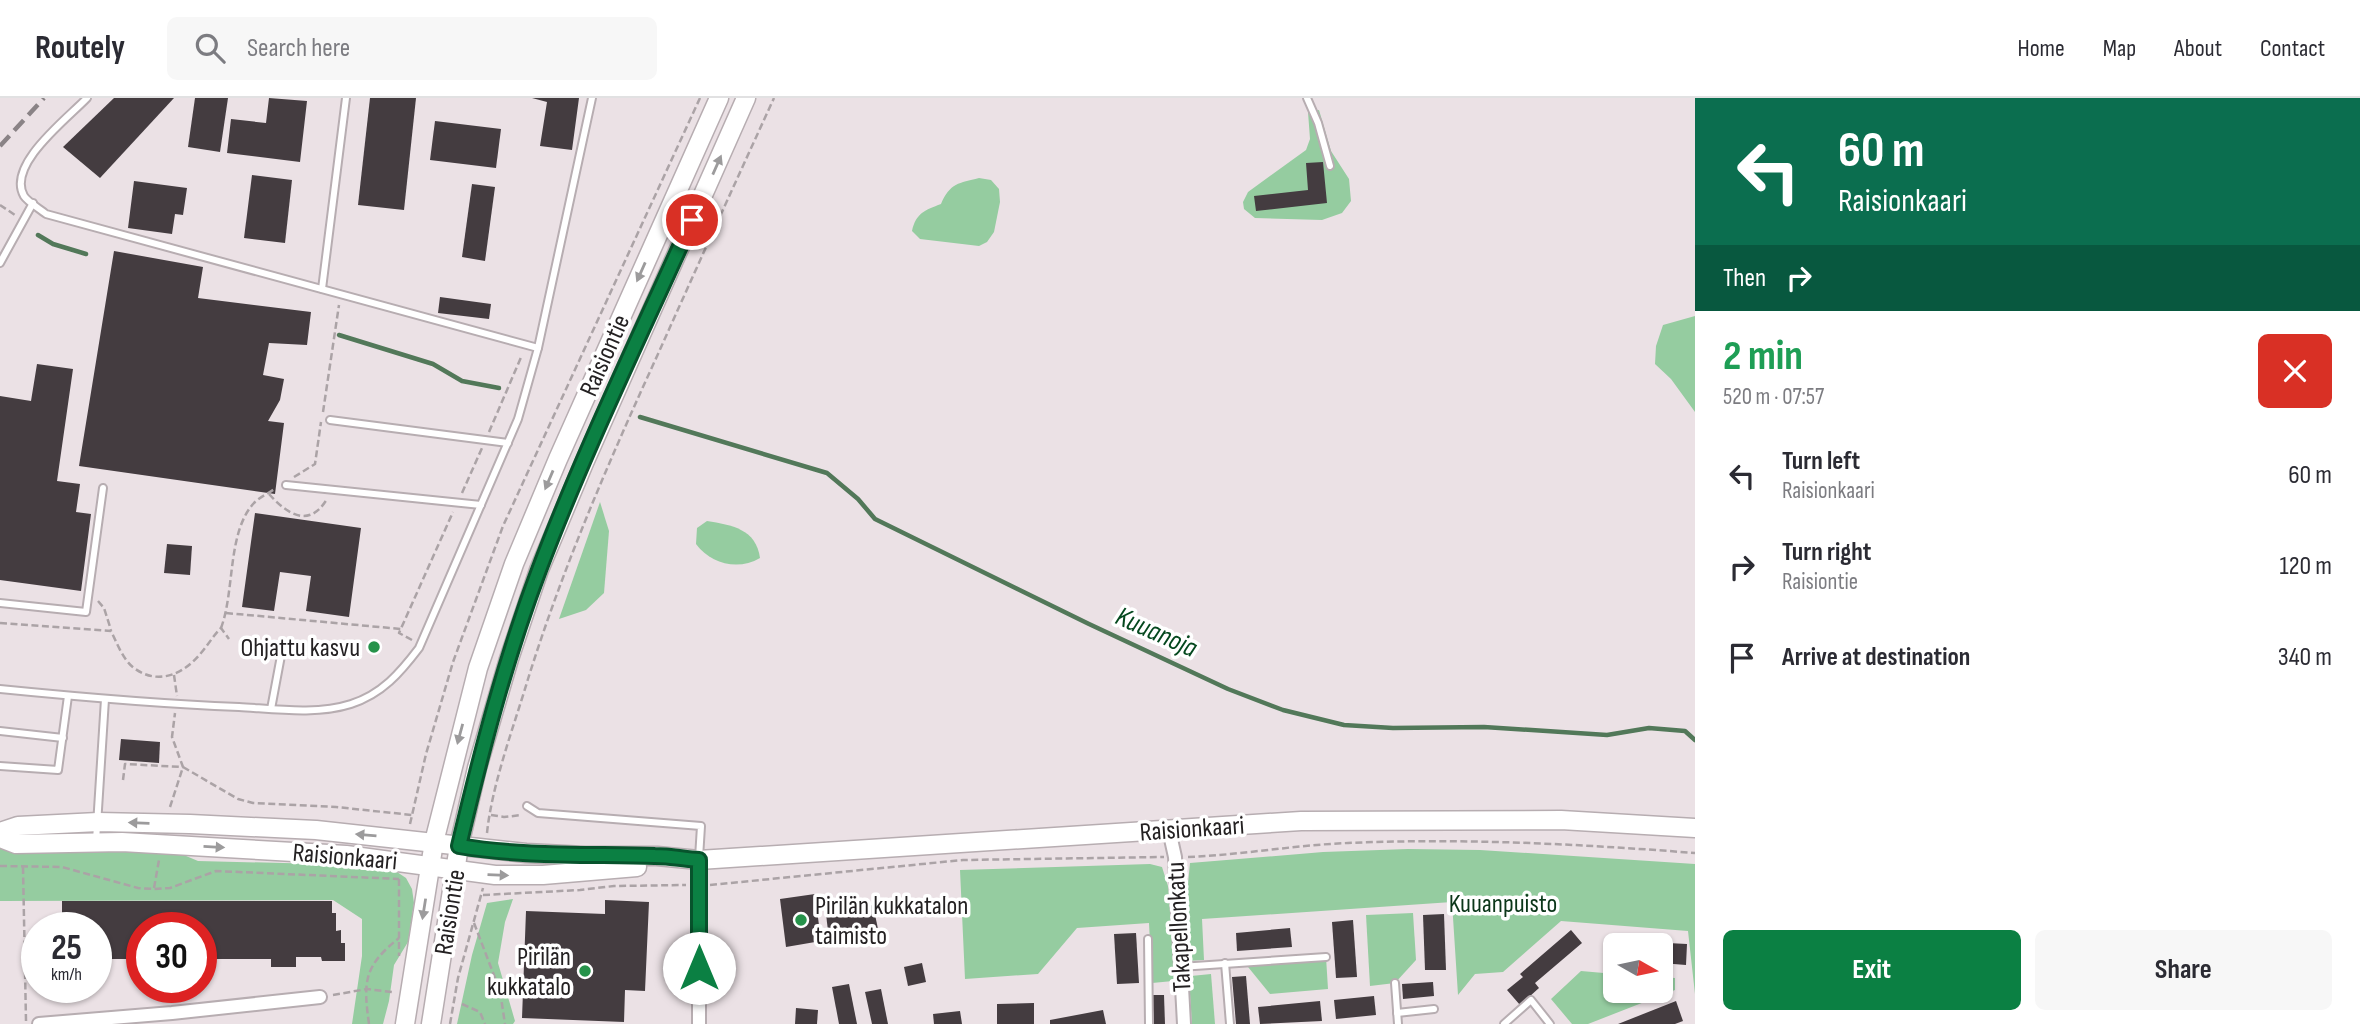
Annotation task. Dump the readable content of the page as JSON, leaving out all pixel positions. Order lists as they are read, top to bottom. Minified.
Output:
{"streets":{"main road":["Raisiontie","Raisionkaari"],"street":["Takapellonkatu"]},"crossings":[["Raisiontie","Raisionkaari"],["Raisionkaari","Takapellonkatu"]],"water":["Kuuanoja"],"parks":["Kuuanpuisto"],"places":["Ohjattu kasvu","Pirilän kukkatalon taimisto","Pirilän kukkatalo"],"north":"right","page":{"header":"Routely","search":"Search here","nav":["Home","Map","About","Contact"],"turn":["60 m","Raisionkaari"],"then":"Then","heading":["2 min","520 m · 07:57"],"list":[{"name":"Turn left","note":"Raisionkaari","value":"60 m"},{"name":"Turn right","note":"Raisiontie","value":"120 m"},{"name":"Arrive at destination","value":"340 m"}],"speed":"25 km/h","limit":"30","buttons":["Exit","Share"]}}
